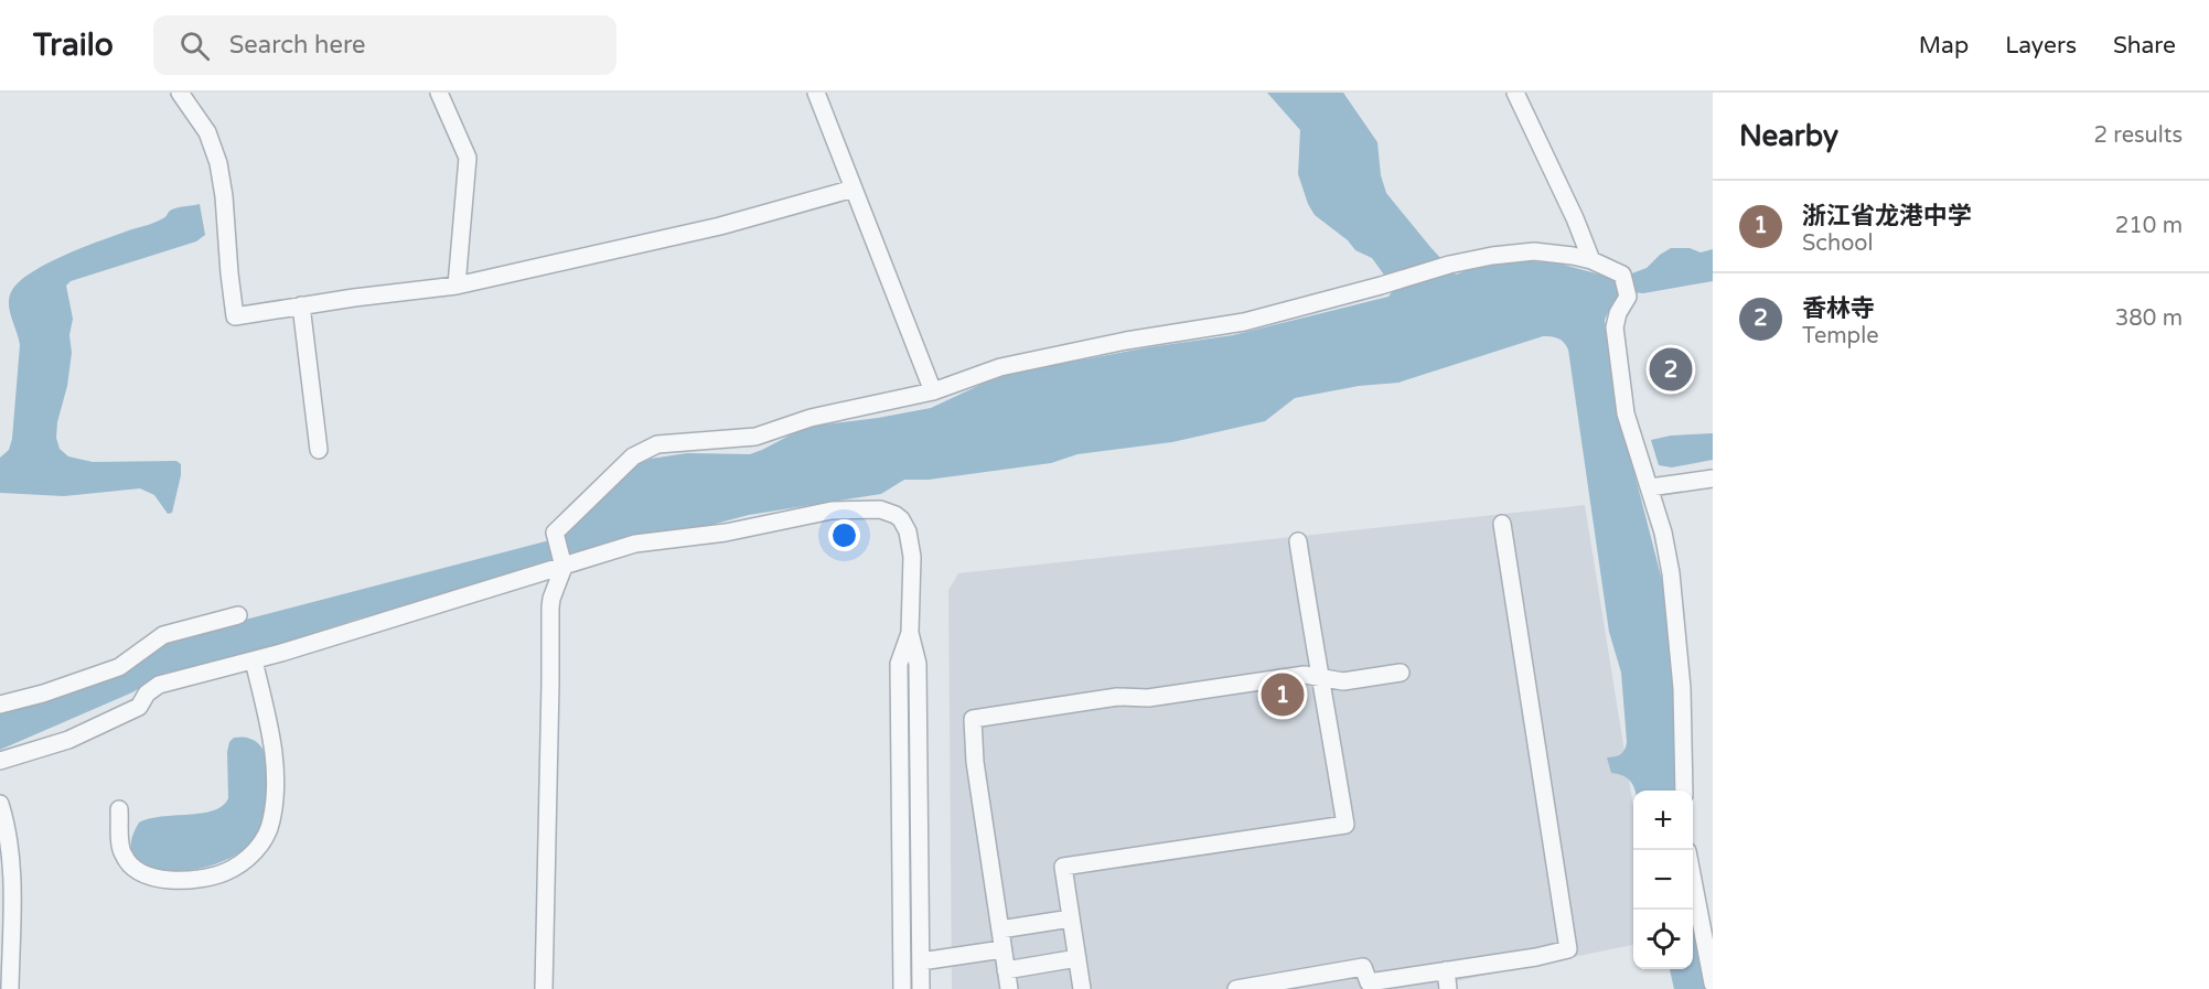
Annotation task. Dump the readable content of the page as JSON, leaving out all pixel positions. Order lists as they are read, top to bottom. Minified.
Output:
{"page":{"header":"Trailo","search":"Search here","nav":["Map","Layers","Share"],"heading":["Nearby","2 results"],"list":[{"mark":"1","name":"浙江省龙港中学","note":"School","value":"210 m"},{"mark":"2","name":"香林寺","note":"Temple","value":"380 m"}],"pins":["2","1"],"map_buttons":["+","−"]}}
